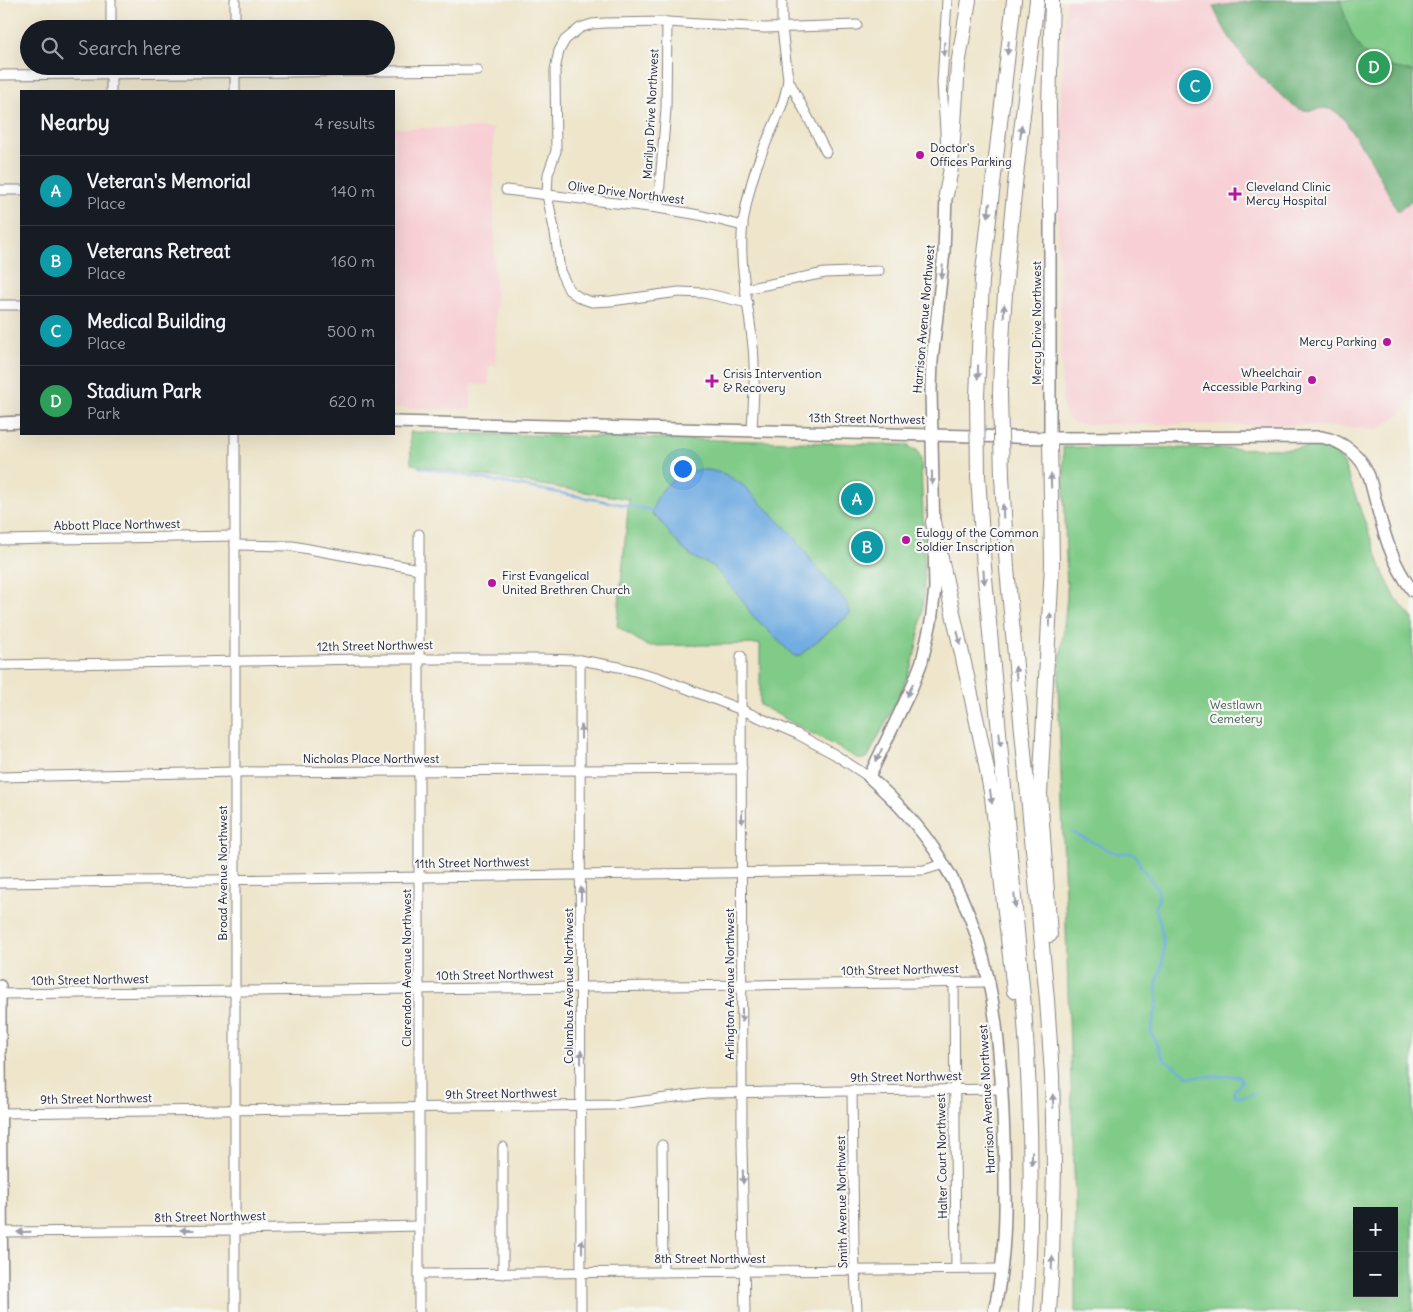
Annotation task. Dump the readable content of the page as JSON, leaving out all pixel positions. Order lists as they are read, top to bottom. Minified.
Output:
{"streets":{"main road":["Harrison Avenue Northwest","Mercy Drive Northwest","13th Street Northwest"],"street":["Marilyn Drive Northwest","Olive Drive Northwest","Abbott Place Northwest","12th Street Northwest","Nicholas Place Northwest","11th Street Northwest","Broad Avenue Northwest","Clarendon Avenue Northwest","10th Street Northwest","Arlington Avenue Northwest","Columbus Avenue Northwest","9th Street Northwest","Halter Court Northwest","Smith Avenue Northwest","8th Street Northwest"]},"crossings":[["Marilyn Drive Northwest","Olive Drive Northwest"],["Harrison Avenue Northwest","13th Street Northwest"],["Harrison Avenue Northwest","12th Street Northwest"],["Harrison Avenue Northwest","11th Street Northwest"],["Harrison Avenue Northwest","10th Street Northwest"],["Harrison Avenue Northwest","9th Street Northwest"],["Harrison Avenue Northwest","8th Street Northwest"],["Mercy Drive Northwest","13th Street Northwest"],["Abbott Place Northwest","Broad Avenue Northwest"],["Abbott Place Northwest","Clarendon Avenue Northwest"],["12th Street Northwest","Broad Avenue Northwest"],["12th Street Northwest","Clarendon Avenue Northwest"],["12th Street Northwest","Arlington Avenue Northwest"],["12th Street Northwest","Columbus Avenue Northwest"],["Nicholas Place Northwest","Broad Avenue Northwest"],["Nicholas Place Northwest","Clarendon Avenue Northwest"],["Nicholas Place Northwest","Arlington Avenue Northwest"],["Nicholas Place Northwest","Columbus Avenue Northwest"],["11th Street Northwest","Broad Avenue Northwest"],["11th Street Northwest","Clarendon Avenue Northwest"],["11th Street Northwest","Arlington Avenue Northwest"],["11th Street Northwest","Columbus Avenue Northwest"],["Broad Avenue Northwest","10th Street Northwest"],["Broad Avenue Northwest","9th Street Northwest"],["Broad Avenue Northwest","8th Street Northwest"],["Clarendon Avenue Northwest","10th Street Northwest"],["Clarendon Avenue Northwest","9th Street Northwest"],["Clarendon Avenue Northwest","8th Street Northwest"],["10th Street Northwest","Arlington Avenue Northwest"],["10th Street Northwest","Columbus Avenue Northwest"],["10th Street Northwest","Halter Court Northwest"],["Arlington Avenue Northwest","9th Street Northwest"],["Arlington Avenue Northwest","8th Street Northwest"],["Columbus Avenue Northwest","9th Street Northwest"],["Columbus Avenue Northwest","8th Street Northwest"],["9th Street Northwest","Halter Court Northwest"],["9th Street Northwest","Smith Avenue Northwest"],["Halter Court Northwest","8th Street Northwest"],["Smith Avenue Northwest","8th Street Northwest"]],"one_way":["Harrison Avenue Northwest","Arlington Avenue Northwest","Columbus Avenue Northwest"],"parks":["Westlawn Cemetery"],"places":{"other":["Doctor's Offices Parking","Mercy Parking","Wheelchair Accessible Parking","Eulogy of the Common Soldier Inscription","First Evangelical United Brethren Church"],"health":["Cleveland Clinic Mercy Hospital","Crisis Intervention & Recovery"]},"page":{"search":"Search here","pins":["D","C","A","B"],"heading":["Nearby","4 results"],"list":[{"mark":"A","name":"Veteran's Memorial","note":"Place","value":"140 m"},{"mark":"B","name":"Veterans Retreat","note":"Place","value":"160 m"},{"mark":"C","name":"Medical Building","note":"Place","value":"500 m"},{"mark":"D","name":"Stadium Park","note":"Park","value":"620 m"}],"map_buttons":["+","−"]}}
